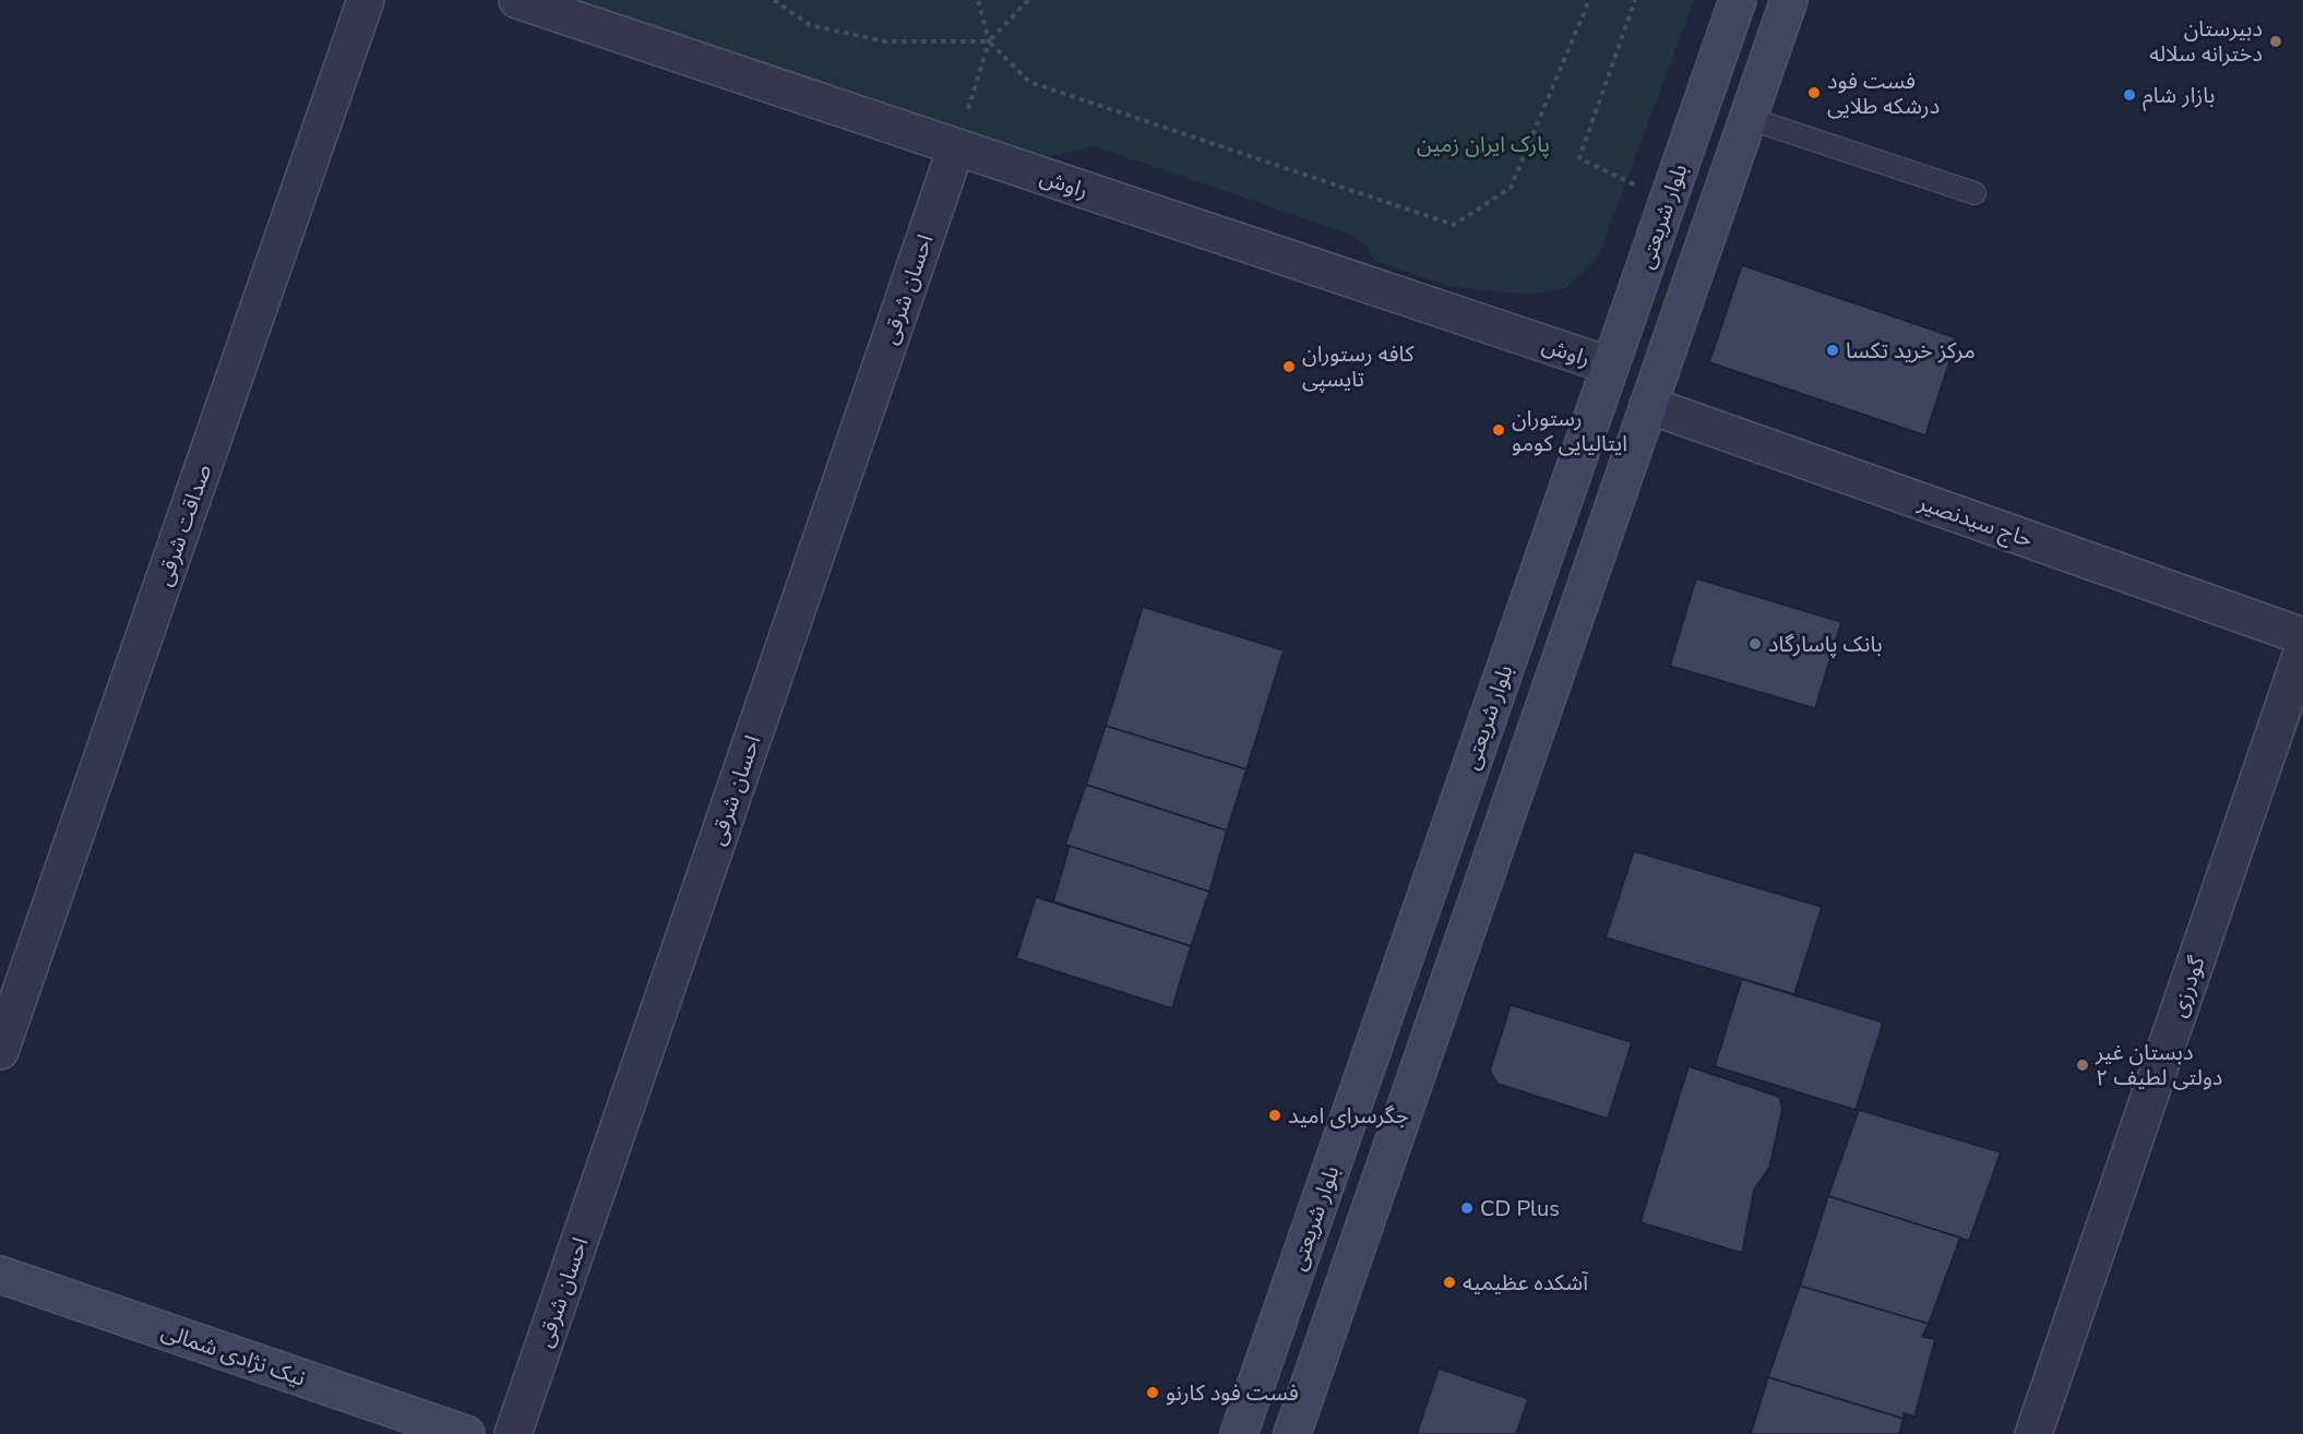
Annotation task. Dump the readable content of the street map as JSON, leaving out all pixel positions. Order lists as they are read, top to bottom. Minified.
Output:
{"streets":{"main road":["بلوار شریعتی","نیک نژادی شمالی"],"street":["راوش","احسان شرقی","حاج سیدنصیر","صداقت شرقی","گودرزی"]},"crossings":[["راوش","بلوار شریعتی"],["راوش","احسان شرقی"]],"parks":["پارک ایران زمین"],"places":["دبیرستان دخترانه سلاله","فست فود درشکه طلایی","بازار شام","مرکز خرید تکسا","کافه رستوران تایسپی","رستوران ایتالیایی کومو","بانک پاسارگاد","دبستان غیر دولتی لطیف ۲","جگرسرای امید","CD Plus","آشکده عظیمیه","فست فود کارنو"]}
